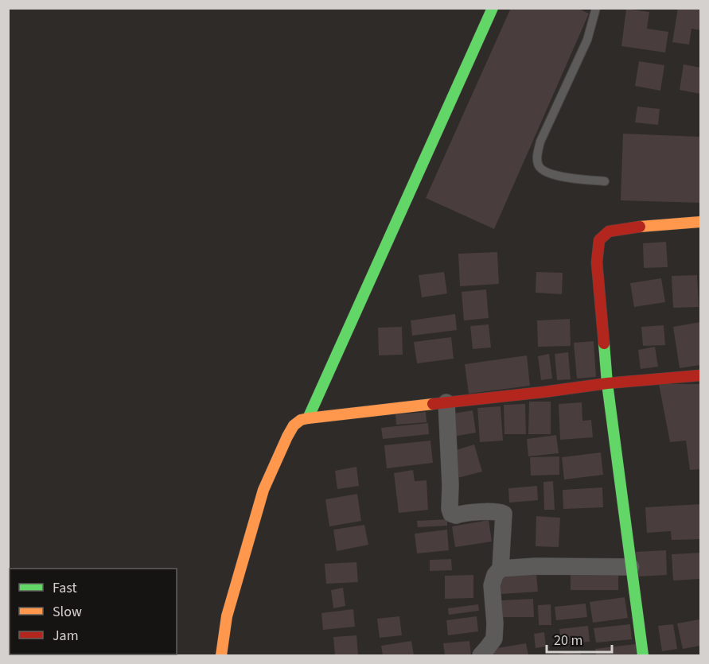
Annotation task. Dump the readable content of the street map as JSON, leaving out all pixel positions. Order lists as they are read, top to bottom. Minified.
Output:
{"legend":["Fast","Slow","Jam"],"scale_bar":"20 m"}
